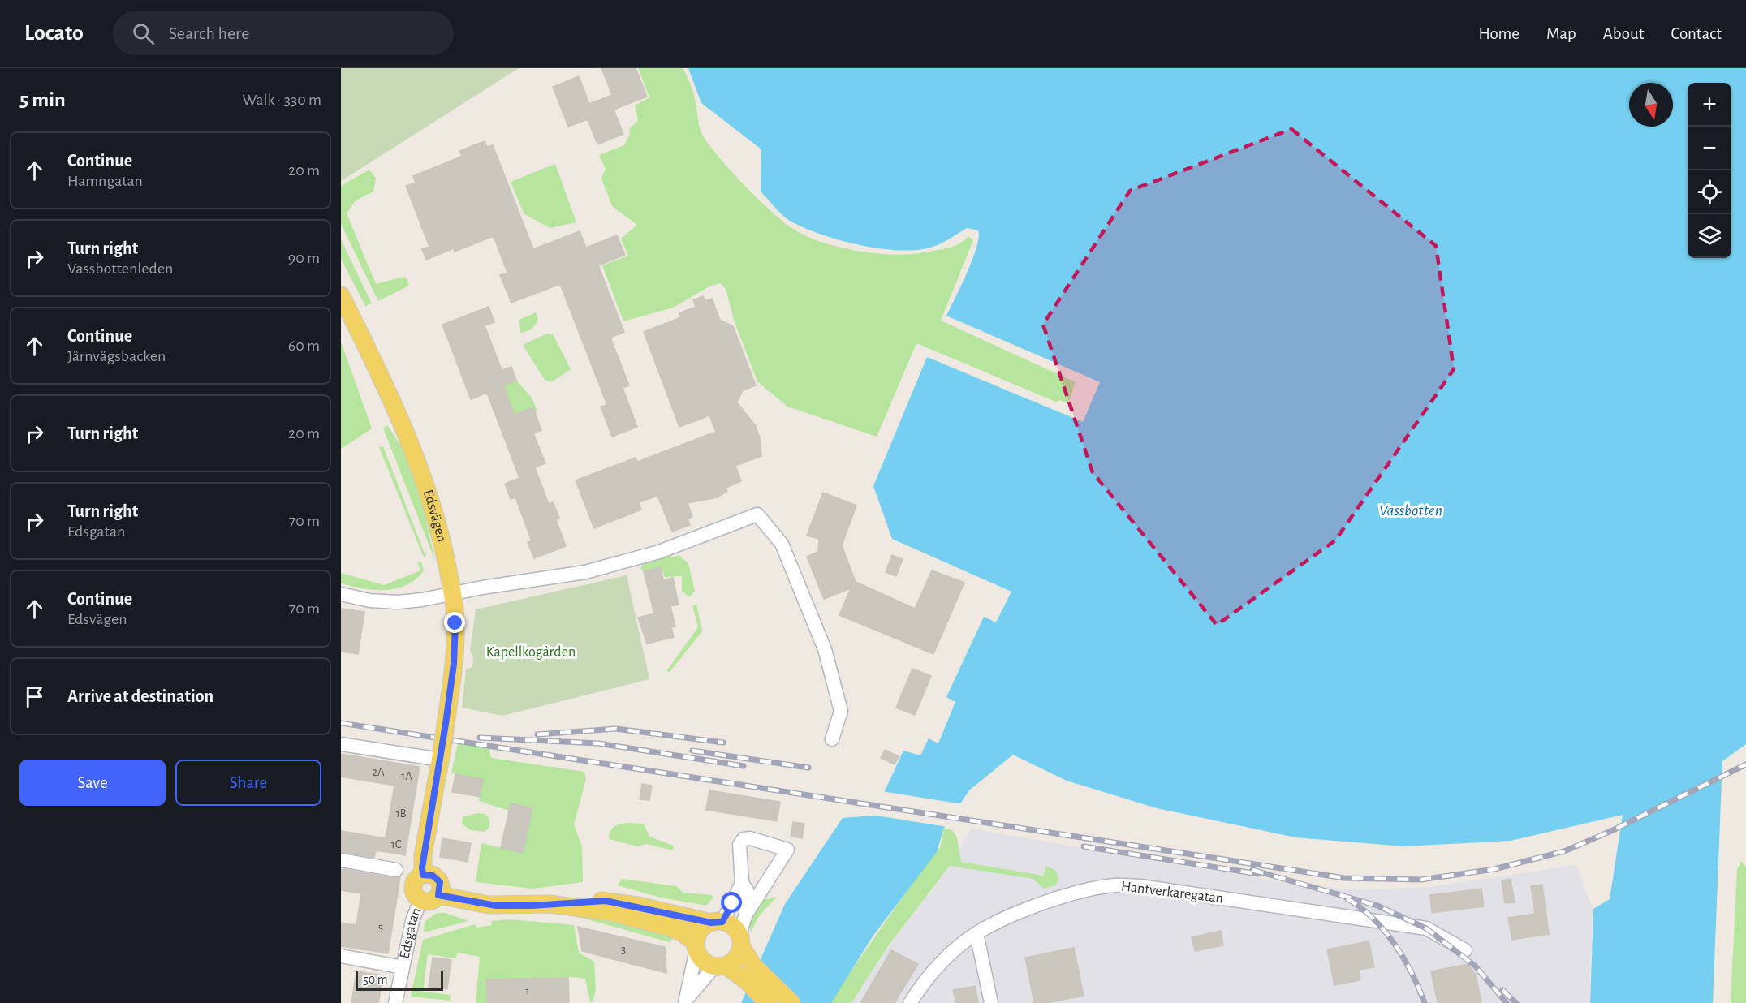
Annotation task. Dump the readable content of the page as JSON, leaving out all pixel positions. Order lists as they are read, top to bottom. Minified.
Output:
{"streets":{"main road":["Edsvägen"],"street":["Hantverkaregatan","Edsgatan"]},"water":["Vassbotten"],"parks":["Kapellkogården"],"house_numbers":["2A","1A","1B","1C","5","3","1"],"scale_bar":"50 m","north":"bottom","page":{"header":"Locato","search":"Search here","nav":["Home","Map","About","Contact"],"heading":["5 min","Walk · 330 m"],"map_buttons":["+","−"],"list":[["Continue","Hamngatan","20 m"],["Turn right","Vassbottenleden","90 m"],["Continue","Järnvägsbacken","60 m"],["Turn right","20 m"],["Turn right","Edsgatan","70 m"],["Continue","Edsvägen","70 m"],"Arrive at destination"],"buttons":["Save","Share"],"scale":"50 m"}}
